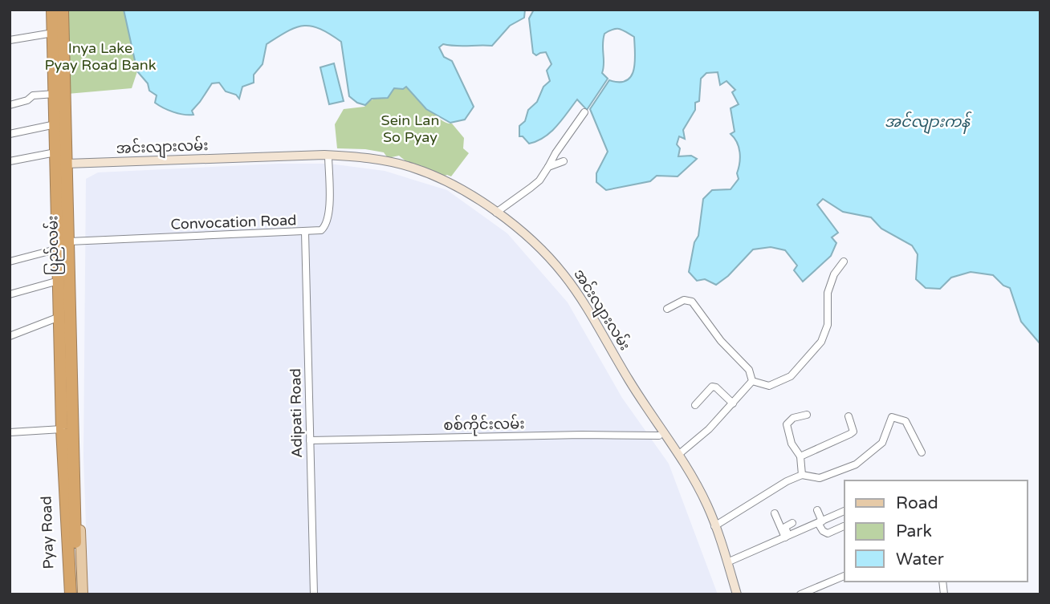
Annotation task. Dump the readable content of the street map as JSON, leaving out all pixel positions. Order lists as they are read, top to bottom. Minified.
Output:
{"streets":{"highway":["ပြည်လမ်း","Pyay Road"],"main road":["အင်းလျားလမ်း"],"street":["Convocation Road","Adipati Road","စစ်ကိုင်းလမ်း"]},"crossings":[["အင်းလျားလမ်း","Convocation Road"],["အင်းလျားလမ်း","ပြည်လမ်း"],["Convocation Road","ပြည်လမ်း"],["Convocation Road","Adipati Road"],["ပြည်လမ်း","Pyay Road"],["Adipati Road","စစ်ကိုင်းလမ်း"]],"water":["အင်လျားကန်"],"parks":["Inya Lake Pyay Road Bank","Sein Lan So Pyay"],"legend":["Road","Park","Water"]}
